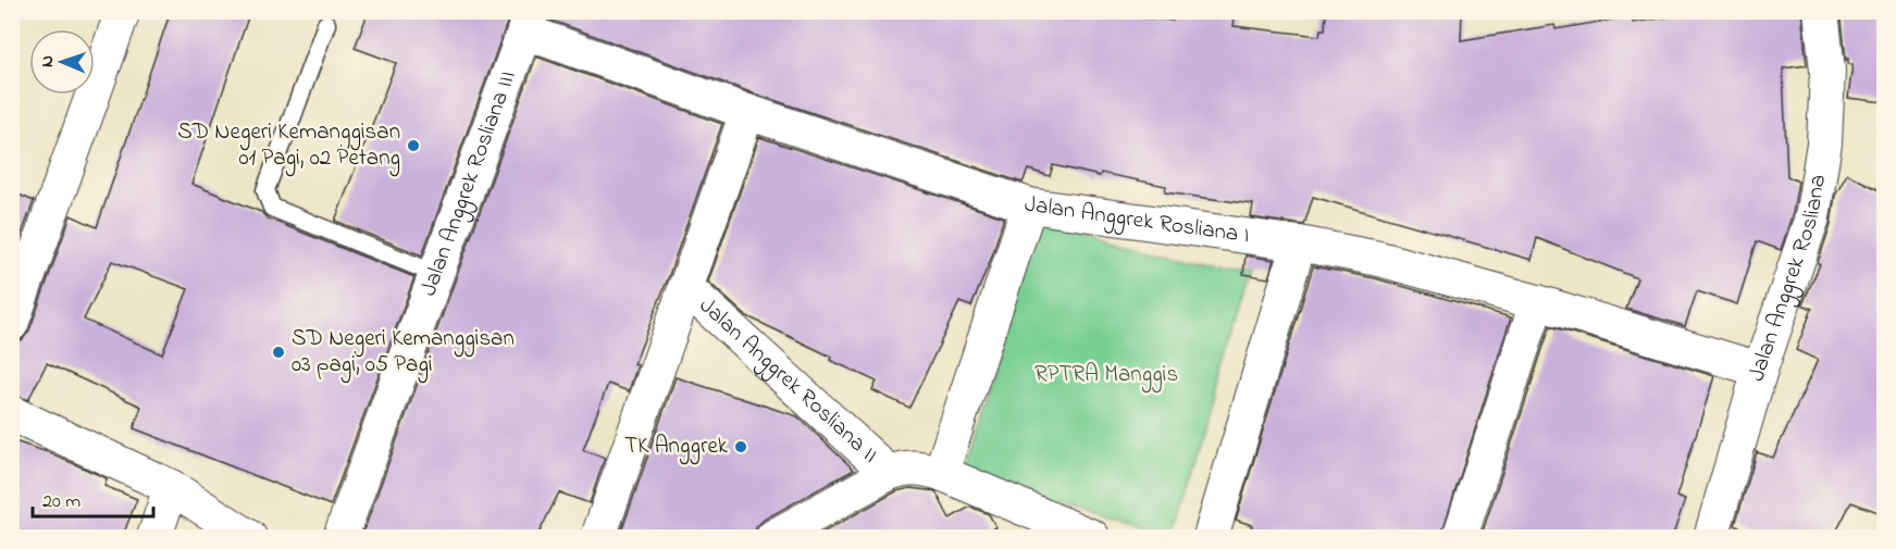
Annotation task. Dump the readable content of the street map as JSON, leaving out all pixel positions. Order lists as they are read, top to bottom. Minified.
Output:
{"streets":{"street":["Jalan Anggrek Rosliana III","Jalan Anggrek Rosliana I","Jalan Anggrek Rosliana","Jalan Anggrek Rosliana II"]},"crossings":[["Jalan Anggrek Rosliana III","Jalan Anggrek Rosliana I"],["Jalan Anggrek Rosliana I","Jalan Anggrek Rosliana"],["Jalan Anggrek Rosliana I","Jalan Anggrek Rosliana II"]],"parks":["RPTRA Manggis"],"places":["SD Negeri Kemanggisan 01 Pagi, 02 Petang","SD Negeri Kemanggisan 03 pagi, 05 Pagi","TK Anggrek"],"scale_bar":"20 m","north":"left"}
